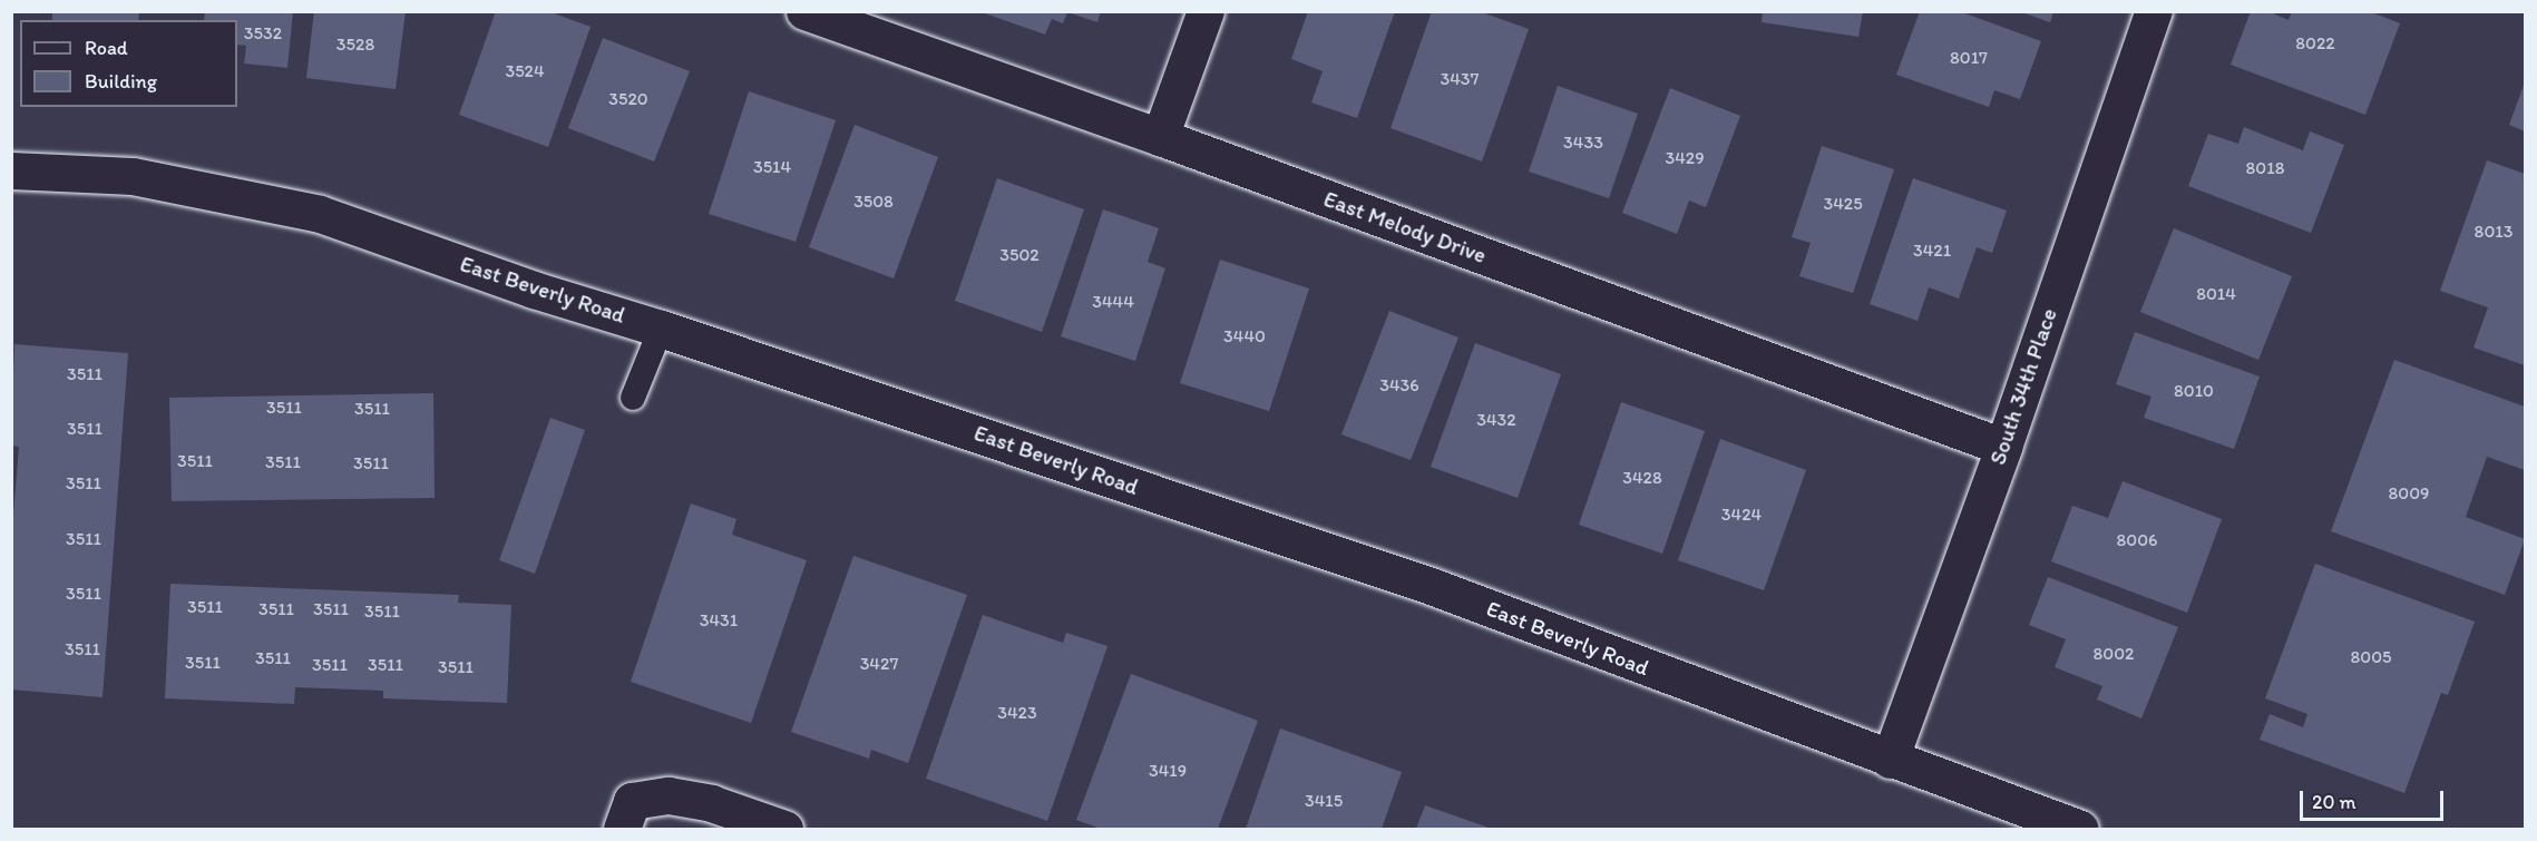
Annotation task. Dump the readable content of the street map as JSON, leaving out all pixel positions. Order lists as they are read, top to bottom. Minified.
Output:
{"streets":{"street":["East Melody Drive","East Beverly Road","South 34th Place"]},"crossings":[["East Melody Drive","South 34th Place"],["East Beverly Road","South 34th Place"]],"house_numbers":["3532","8022","3528","8017","3524","3437","3520","3433","3429","3514","8018","3508","3425","8013","3421","3502","8014","3444","3440","3511","3436","8010","3511","3511","3432","3511","3511","3511","3511","3428","3511","8009","3424","3511","8006","3511","3511","3511","3511","3511","3431","3511","8002","8005","3511","3511","3427","3511","3511","3511","3423","3419","3415"],"legend":["Road","Building"],"scale_bar":"20 m"}
